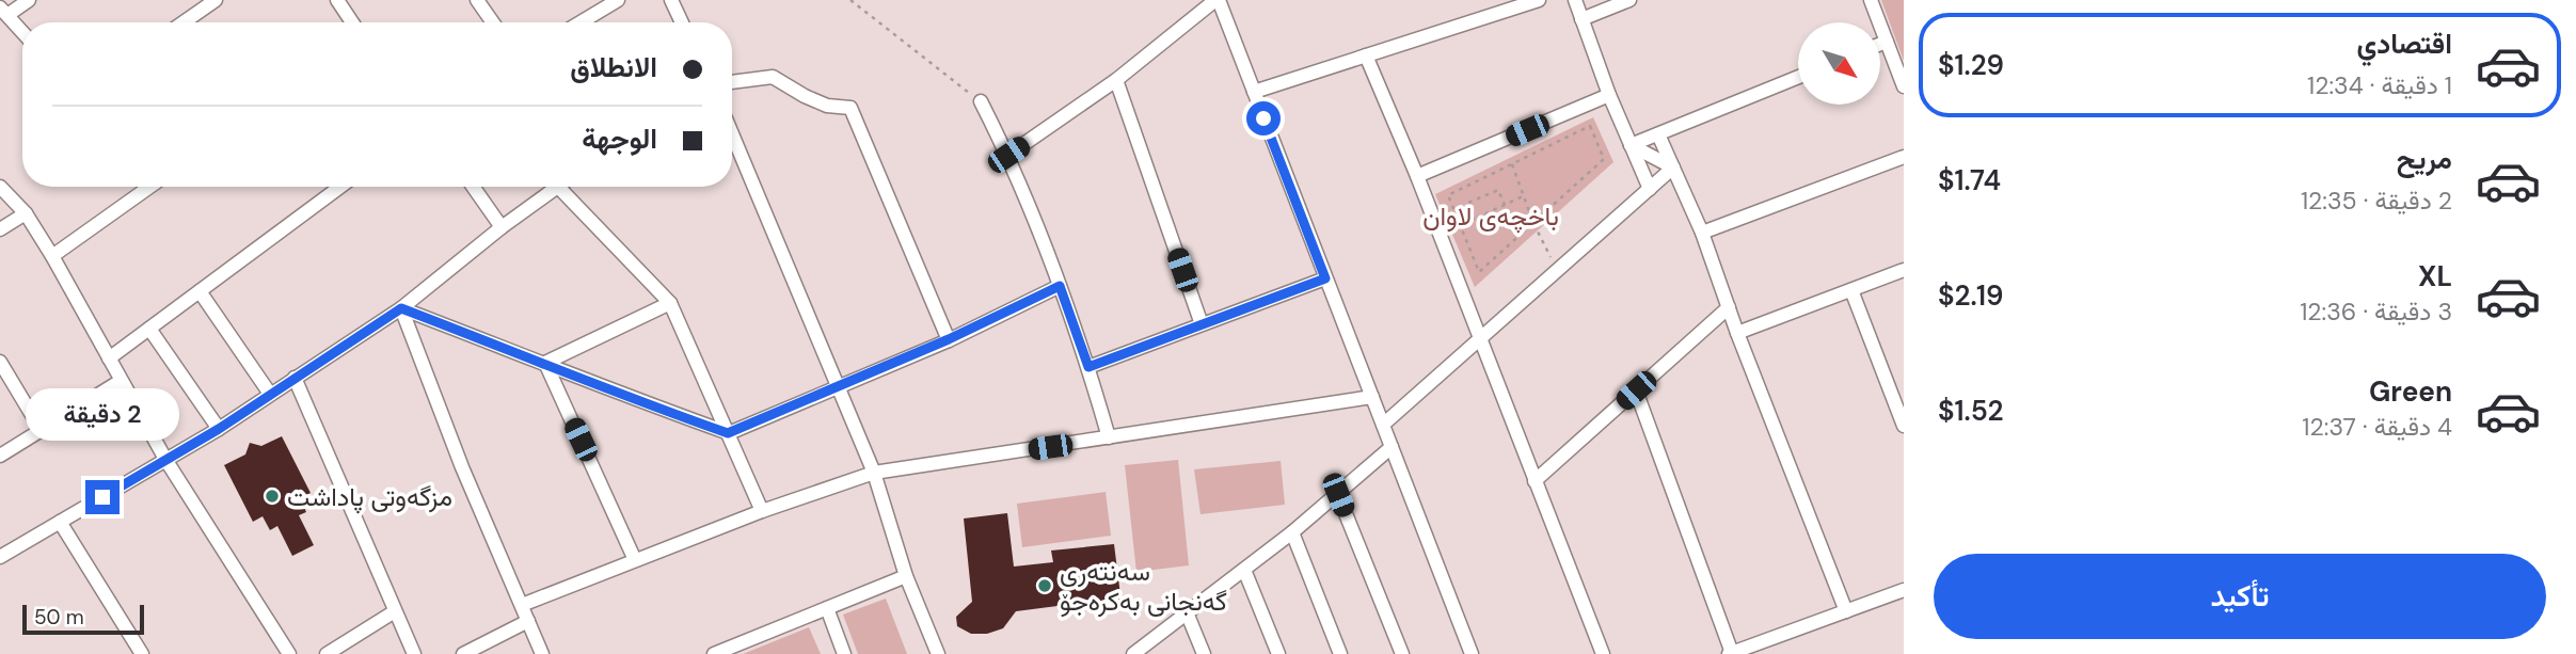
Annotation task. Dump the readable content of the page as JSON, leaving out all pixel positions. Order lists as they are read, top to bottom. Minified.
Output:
{"parks":["باخچەی لاوان"],"places":["مزگەوتی پاداشت","سەنتەری گەنجانی بەکرەجۆ"],"scale_bar":"50 m","north":"bottom right","page":{"list":[{"name":"اقتصادي","note":"1 دقيقة · 12:34","value":"$1.29"},{"name":"مريح","note":"2 دقيقة · 12:35","value":"$1.74"},{"name":"XL","note":"3 دقيقة · 12:36","value":"$2.19"},{"name":"Green","note":"4 دقيقة · 12:37","value":"$1.52"}],"banner":["الانطلاق","الوجهة"],"bubble":"2 دقيقة","buttons":"تأكيد","scale":"50 m"}}
